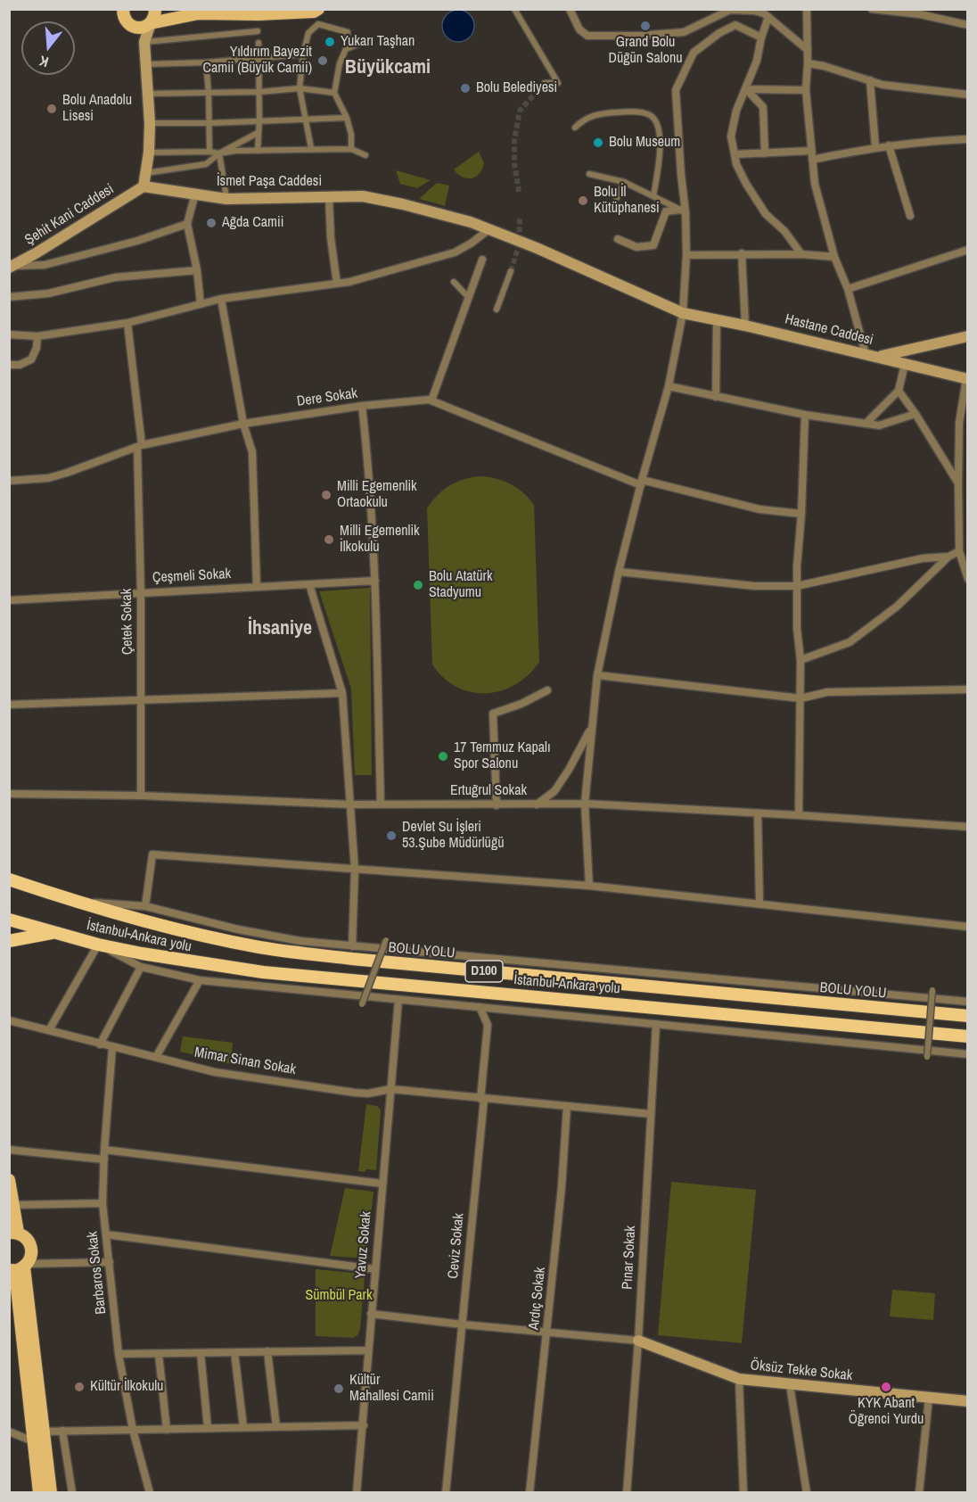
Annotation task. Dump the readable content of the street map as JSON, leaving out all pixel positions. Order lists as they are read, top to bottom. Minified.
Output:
{"streets":{"highway":["İstanbul-Ankara yolu","BOLU YOLU","D100"],"main road":["İsmet Paşa Caddesi","Şehit Kani Caddesi","Hastane Caddesi","Öksüz Tekke Sokak"],"street":["Dere Sokak","Çeşmeli Sokak","Çetek Sokak","Ertuğrul Sokak","Mimar Sinan Sokak","Yavuz Sokak","Ceviz Sokak","Pınar Sokak","Barbaros Sokak","Ardıç Sokak"]},"crossings":[["İsmet Paşa Caddesi","Şehit Kani Caddesi"],["İsmet Paşa Caddesi","Hastane Caddesi"],["Dere Sokak","Çetek Sokak"],["Çeşmeli Sokak","Çetek Sokak"],["Çetek Sokak","Ertuğrul Sokak"],["Mimar Sinan Sokak","Yavuz Sokak"],["Mimar Sinan Sokak","Ceviz Sokak"],["Mimar Sinan Sokak","Pınar Sokak"],["Mimar Sinan Sokak","Barbaros Sokak"],["Mimar Sinan Sokak","Ardıç Sokak"],["Pınar Sokak","Öksüz Tekke Sokak"]],"districts":["Büyükcami","İhsaniye"],"parks":["Sümbül Park"],"places":["Grand Bolu Düğün Salonu","Yukarı Taşhan","Yıldırım Bayezit Camii (Büyük Camii)","Bolu Belediyesi","Bolu Anadolu Lisesi","Bolu Museum","Bolu İl Kütüphanesi","Ağda Camii","Milli Egemenlik Ortaokulu","Milli Egemenlik İlkokulu","Bolu Atatürk Stadyumu","17 Temmuz Kapalı Spor Salonu","Devlet Su İşleri 53.Şube Müdürlüğü","Kültür İlkokulu","KYK Abant Öğrenci Yurdu","Kültür Mahallesi Camii"],"north":"bottom"}
